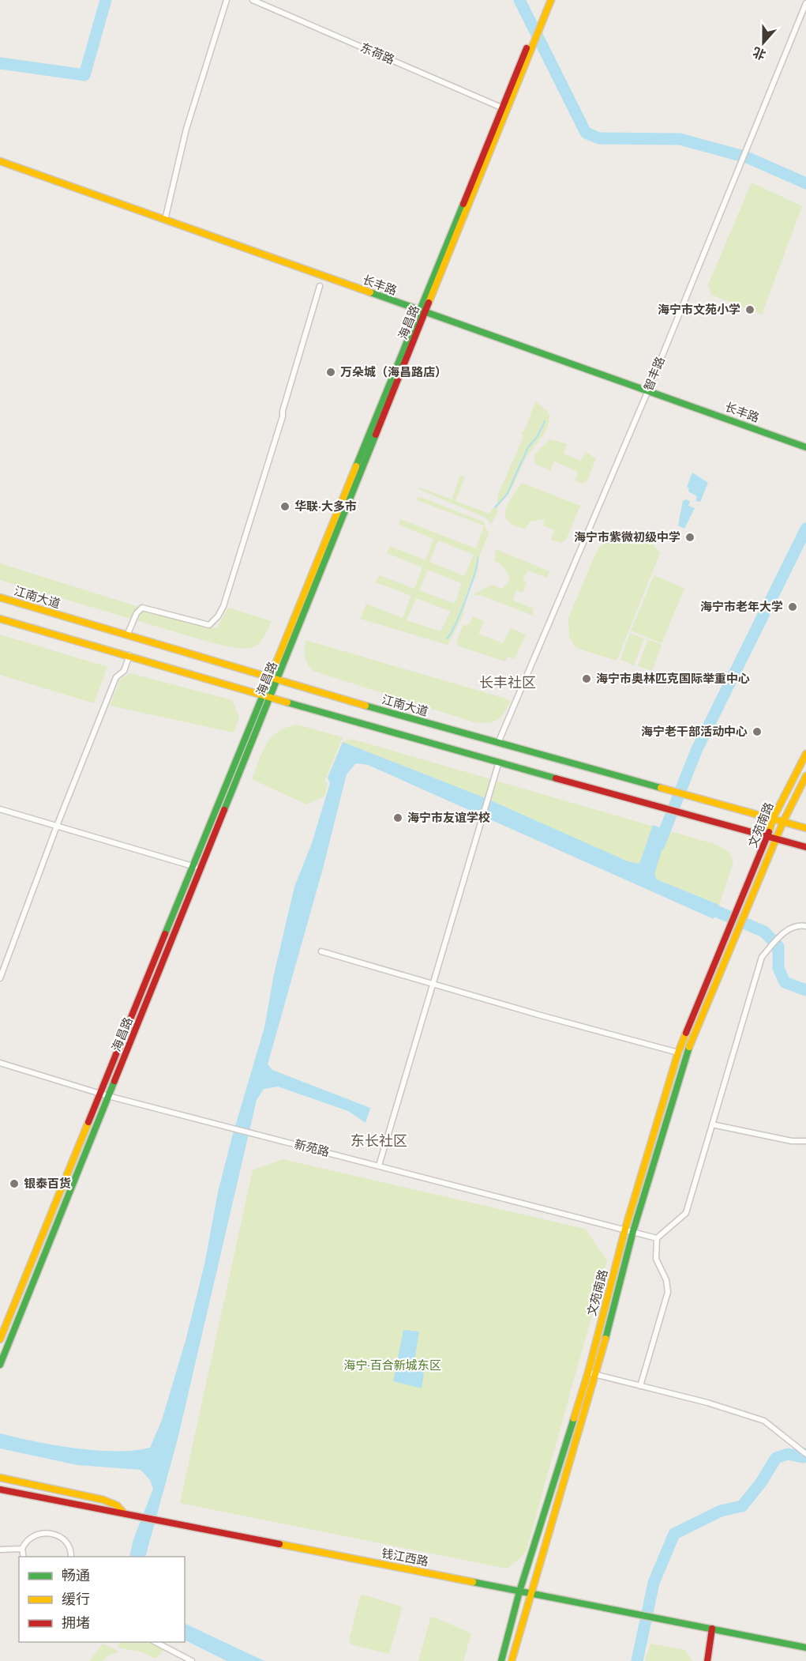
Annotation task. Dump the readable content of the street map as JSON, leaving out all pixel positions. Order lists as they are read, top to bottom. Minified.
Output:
{"streets":{"main road":["长丰路","海昌路","江南大道","文苑南路","钱江西路"],"street":["东荷路","智丰路","新苑路"]},"crossings":[["东荷路","海昌路"],["长丰路","海昌路"],["长丰路","智丰路"],["海昌路","江南大道"],["海昌路","新苑路"],["智丰路","江南大道"],["江南大道","文苑南路"],["文苑南路","新苑路"],["文苑南路","钱江西路"]],"districts":["长丰社区","东长社区"],"parks":["海宁·百合新城东区"],"places":["海宁市文苑小学","万朵城（海昌路店）","华联·大多市","海宁市紫微初级中学","海宁市老年大学","海宁市奥林匹克国际举重中心","海宁老干部活动中心","海宁市友谊学校","银泰百货"],"legend":["畅通","缓行","拥堵"],"north":"bottom"}
